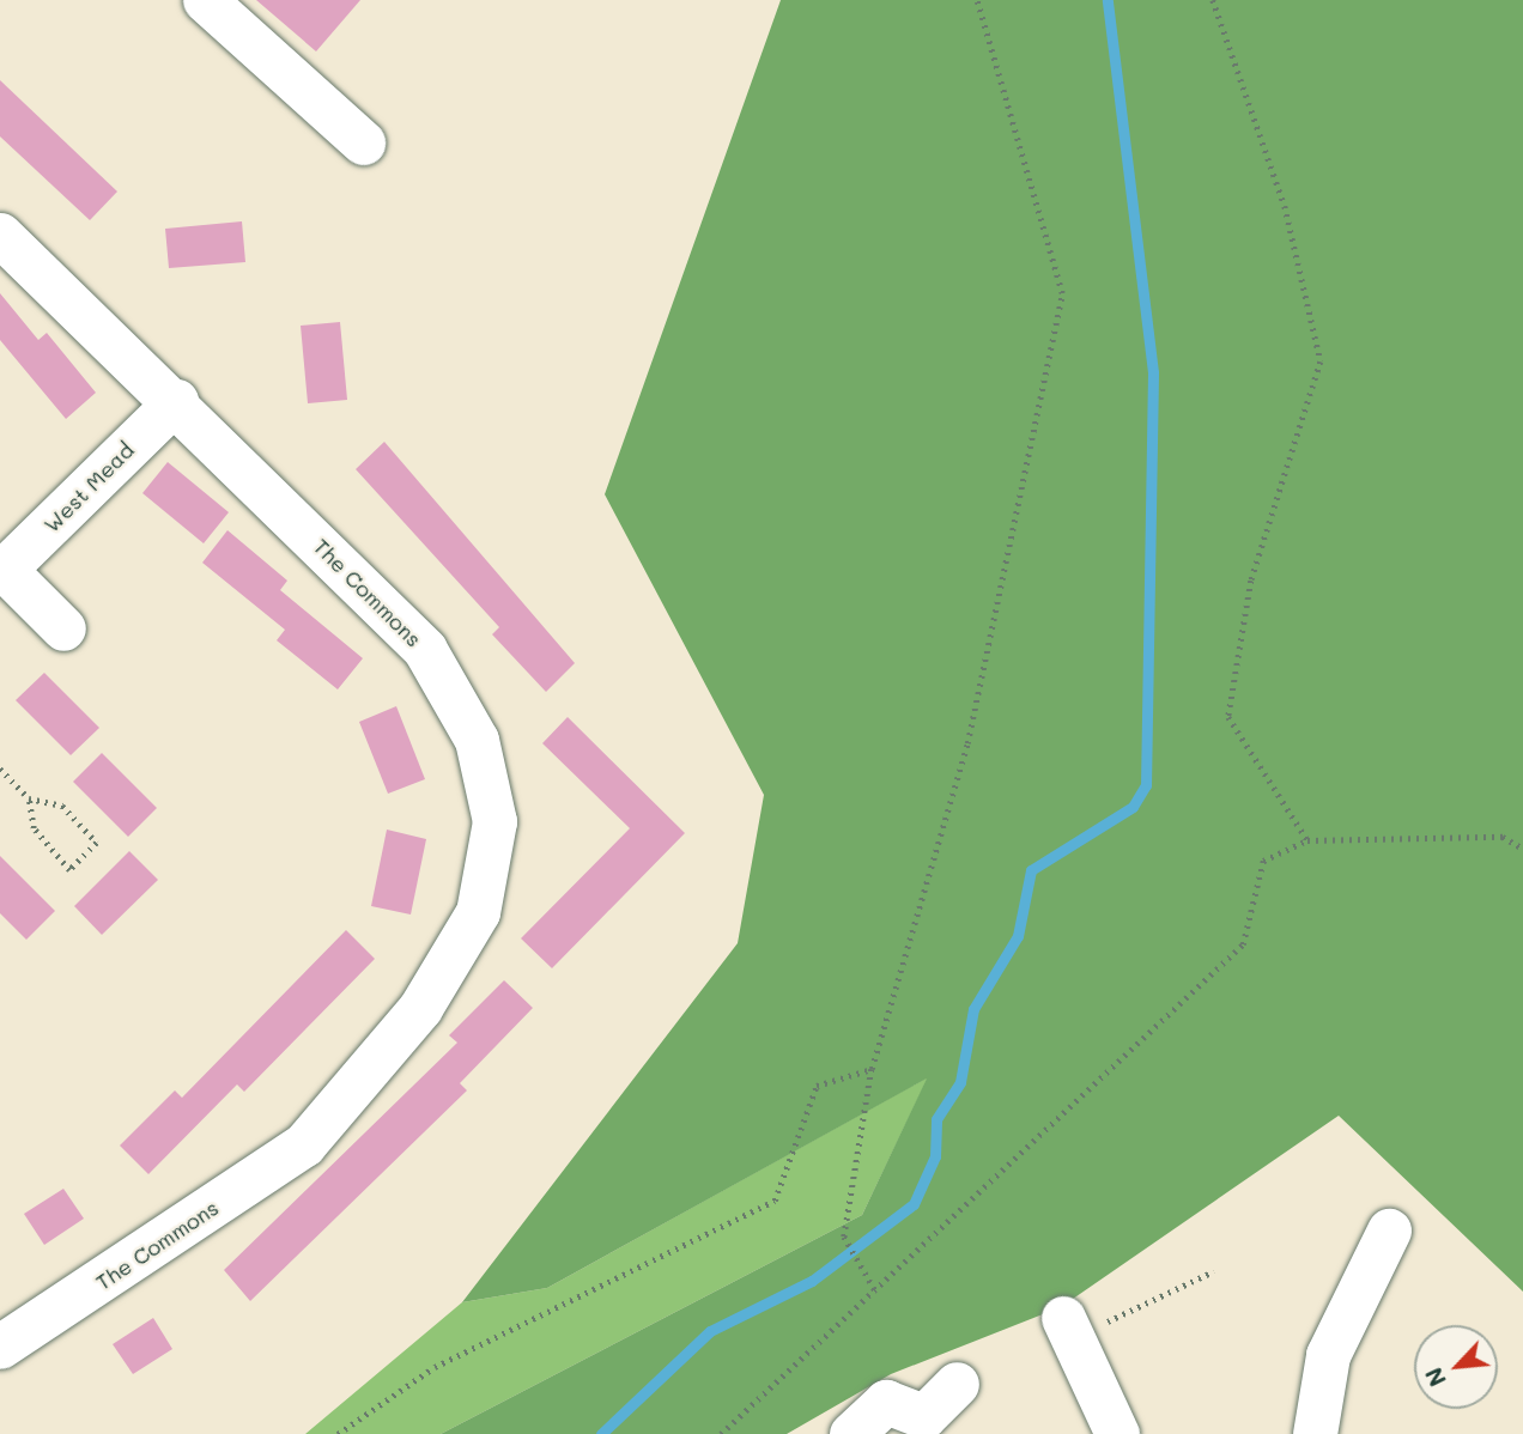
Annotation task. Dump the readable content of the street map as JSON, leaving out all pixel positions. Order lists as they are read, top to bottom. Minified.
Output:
{"streets":{"street":["West Mead","The Commons"]},"crossings":[["West Mead","The Commons"]],"north":"bottom left"}
